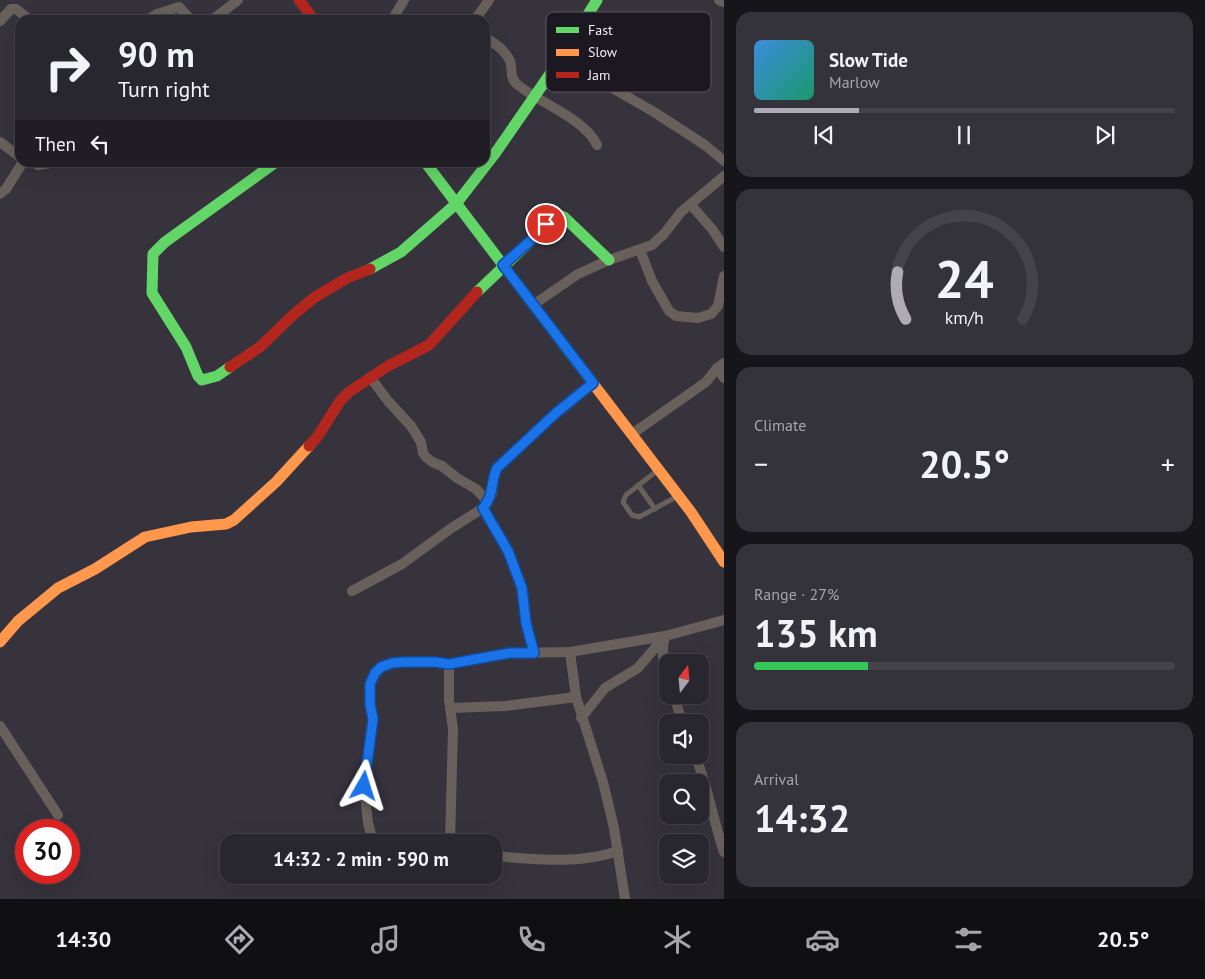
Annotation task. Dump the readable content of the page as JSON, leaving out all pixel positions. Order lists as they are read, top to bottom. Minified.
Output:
{"legend":["Fast","Slow","Jam"],"north":"top","page":{"turn":["90 m","Turn right"],"song":["Slow Tide","Marlow"],"then":"Then","tile":["Climate",["Range · 27%","135 km"],["Arrival","14:32"]],"heat":["−","20.5°","+"],"limit":"30","trip":"14:32 · 2 min · 590 m","tabs":["14:30","20.5°"],"gauge":["24","km/h"]}}
